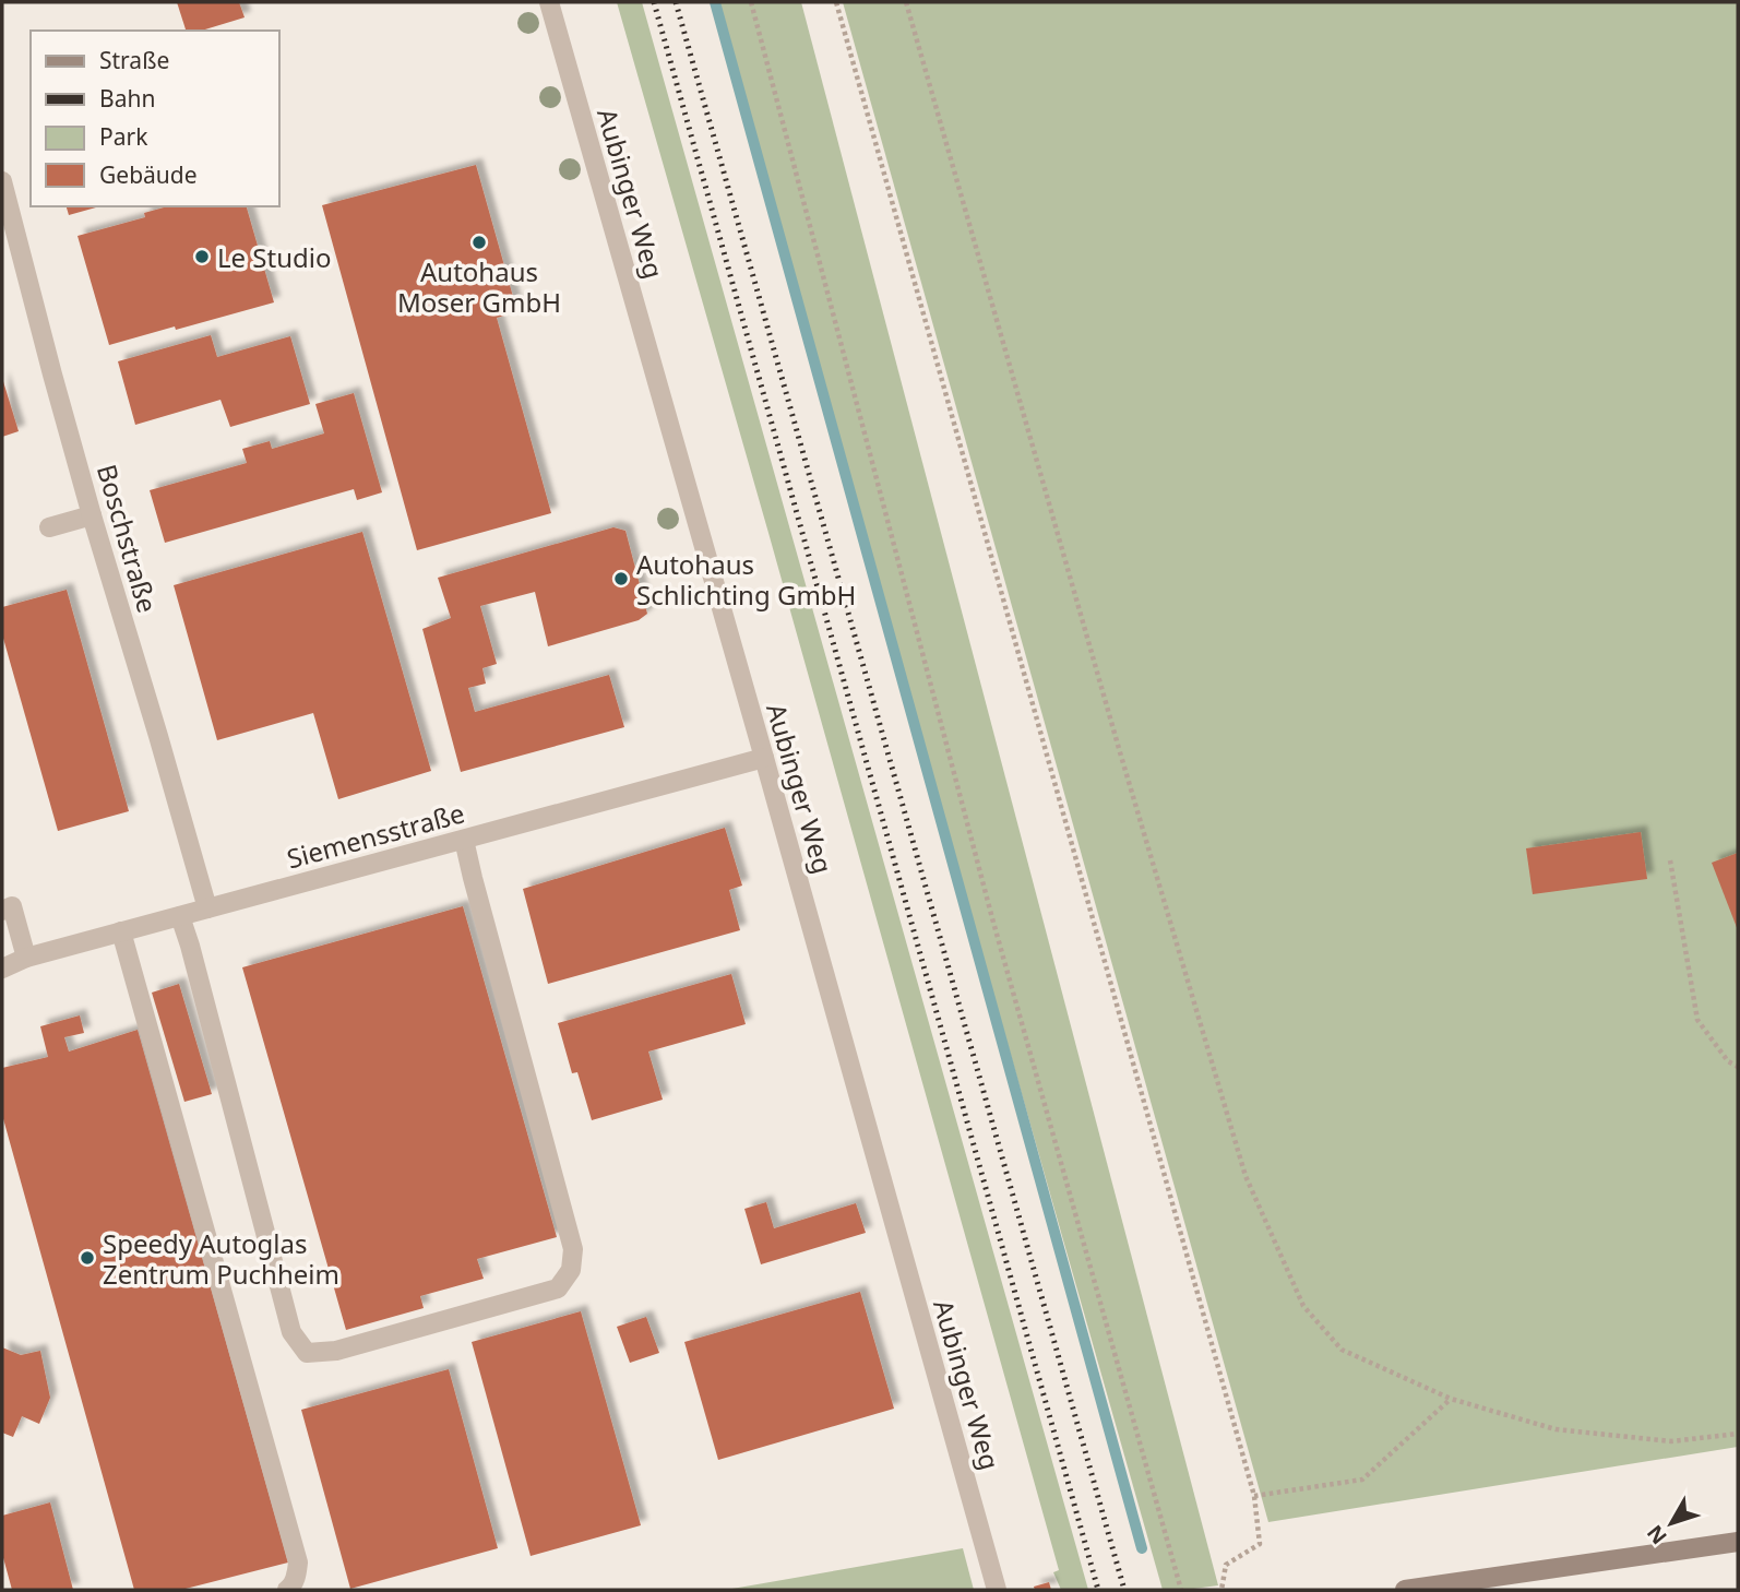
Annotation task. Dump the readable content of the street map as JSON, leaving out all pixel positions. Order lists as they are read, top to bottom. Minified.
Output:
{"streets":{"street":["Aubinger Weg","Boschstraße","Siemensstraße"]},"crossings":[["Aubinger Weg","Siemensstraße"],["Boschstraße","Siemensstraße"]],"places":["Autohaus Moser GmbH","Le Studio","Autohaus Schlichting GmbH","Speedy Autoglas Zentrum Puchheim"],"legend":["Straße","Bahn","Park","Gebäude"],"north":"bottom left"}
